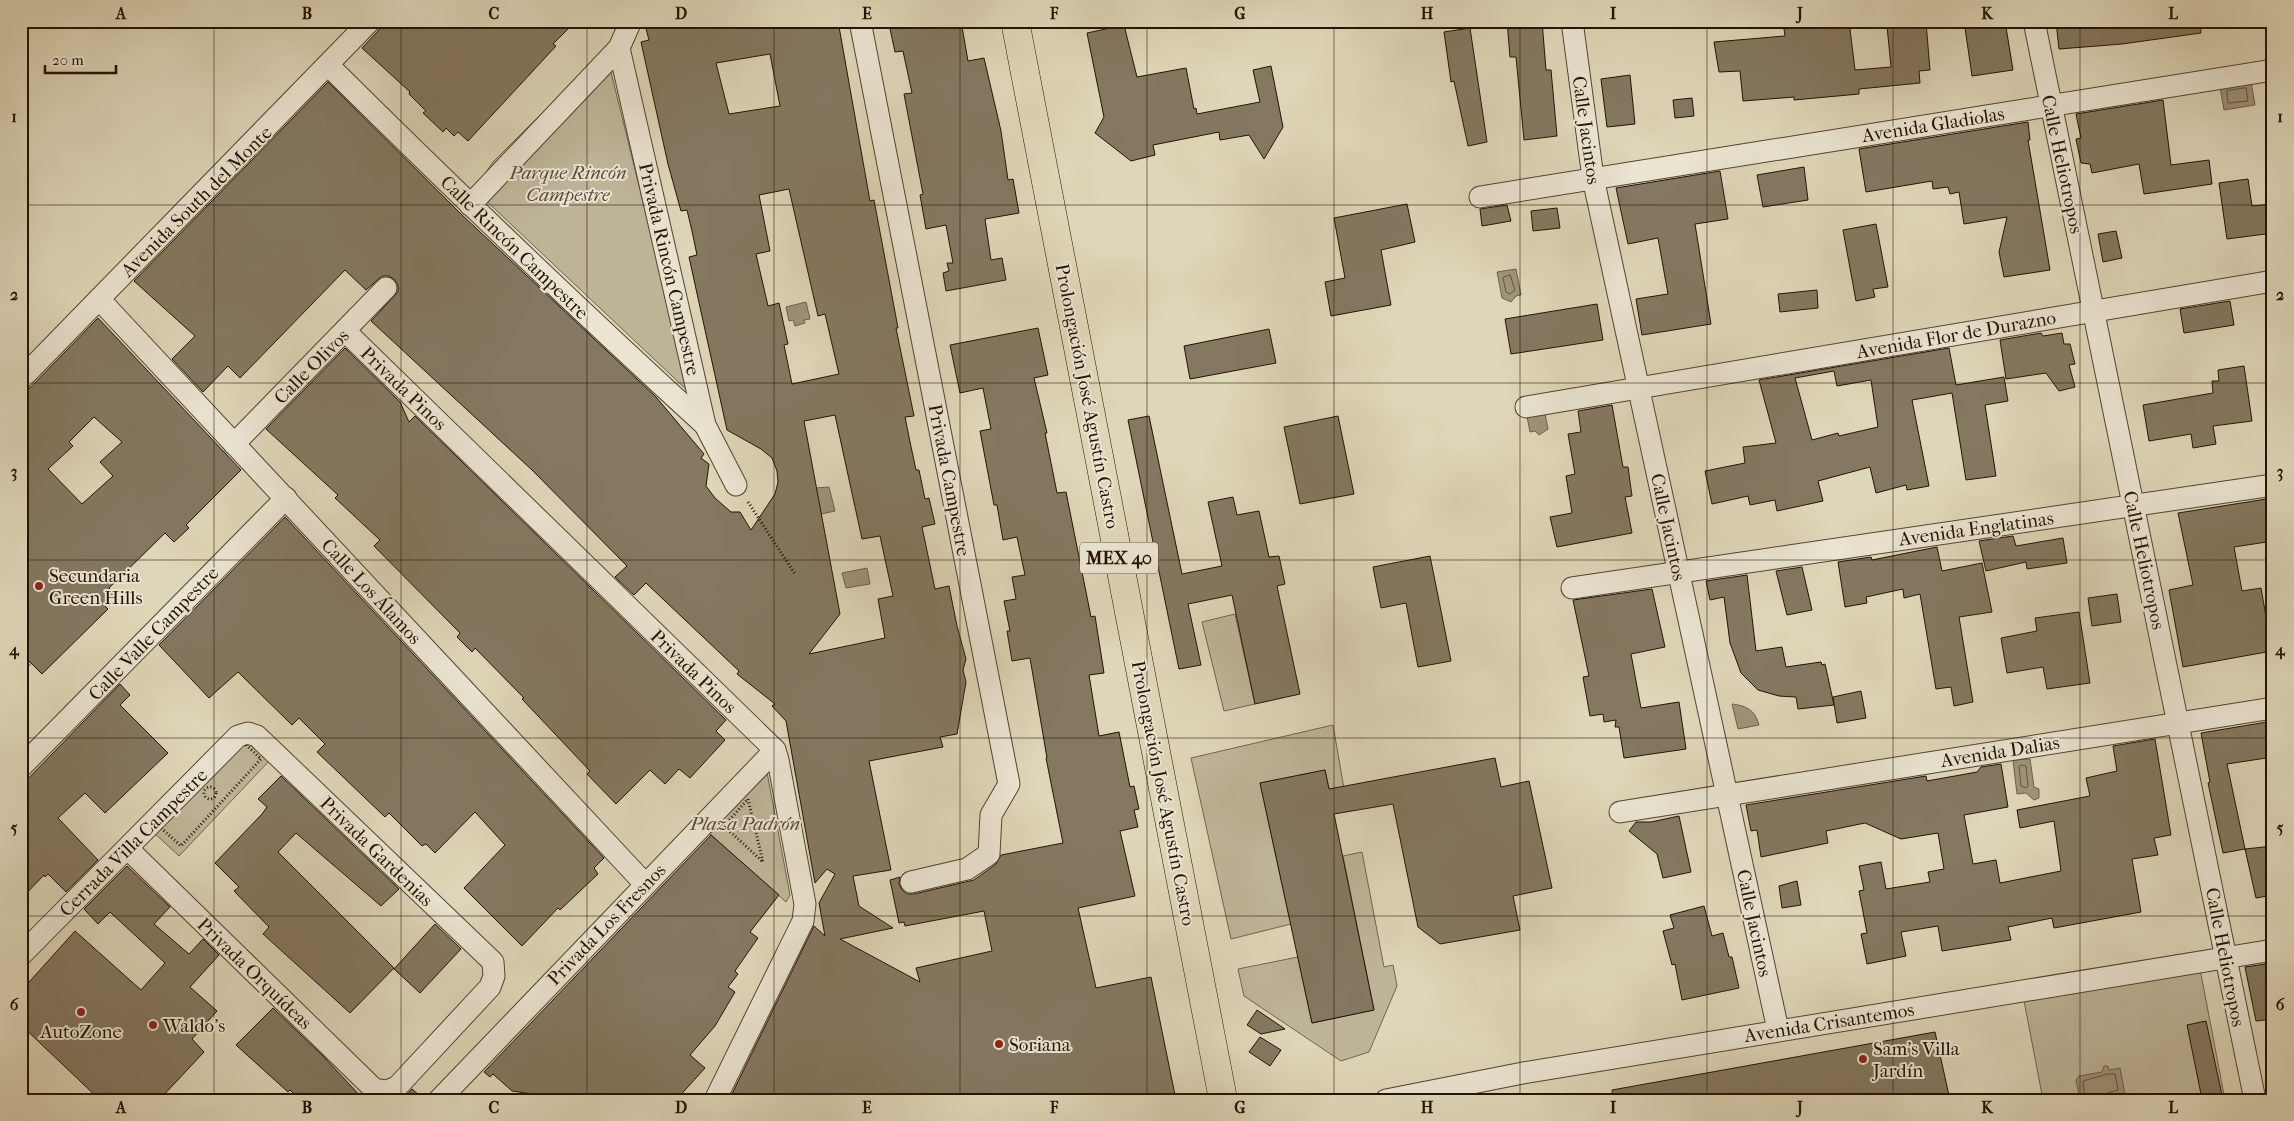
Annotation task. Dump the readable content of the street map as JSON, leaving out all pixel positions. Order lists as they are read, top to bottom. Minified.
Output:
{"streets":{"highway":["Prolongación José Agustín Castro","MEX 40"],"street":["Avenida Gladiolas","Calle Jacintos","Calle Heliotropos","Avenida South del Monte","Calle Rincón Campestre","Privada Rincón Campestre","Avenida Flor de Durazno","Calle Olivos","Privada Pinos","Privada Campestre","Avenida Englatinas","Calle Los Álamos","Calle Valle Campestre","Avenida Dalias","Cerrada Villa Campestre","Privada Gardenias","Privada Los Fresnos","Privada Orquídeas","Avenida Crisantemos"]},"crossings":[["Avenida Gladiolas","Calle Jacintos"],["Avenida Gladiolas","Calle Heliotropos"],["Calle Jacintos","Avenida Flor de Durazno"],["Calle Jacintos","Avenida Englatinas"],["Calle Jacintos","Avenida Dalias"],["Calle Jacintos","Avenida Crisantemos"],["Calle Heliotropos","Avenida Flor de Durazno"],["Calle Heliotropos","Avenida Englatinas"],["Calle Heliotropos","Avenida Dalias"],["Calle Heliotropos","Avenida Crisantemos"],["Avenida South del Monte","Calle Rincón Campestre"],["Avenida South del Monte","Calle Los Álamos"],["Calle Rincón Campestre","Privada Rincón Campestre"],["Calle Olivos","Privada Pinos"],["Calle Olivos","Calle Los Álamos"],["Privada Pinos","Privada Los Fresnos"],["Calle Los Álamos","Calle Valle Campestre"],["Calle Los Álamos","Privada Los Fresnos"],["Cerrada Villa Campestre","Privada Gardenias"],["Cerrada Villa Campestre","Privada Orquídeas"],["Privada Gardenias","Privada Orquídeas"]],"parks":["Parque Rincón Campestre","Plaza Padrón"],"places":["Secundaria Green Hills","AutoZone","Waldo's","Soriana","Sam's Villa Jardín"],"scale_bar":"20 m","grid":{"columns":["A","B","C","D","E","F","G","H","I","J","K","L"],"rows":["1","2","3","4","5","6"]}}
